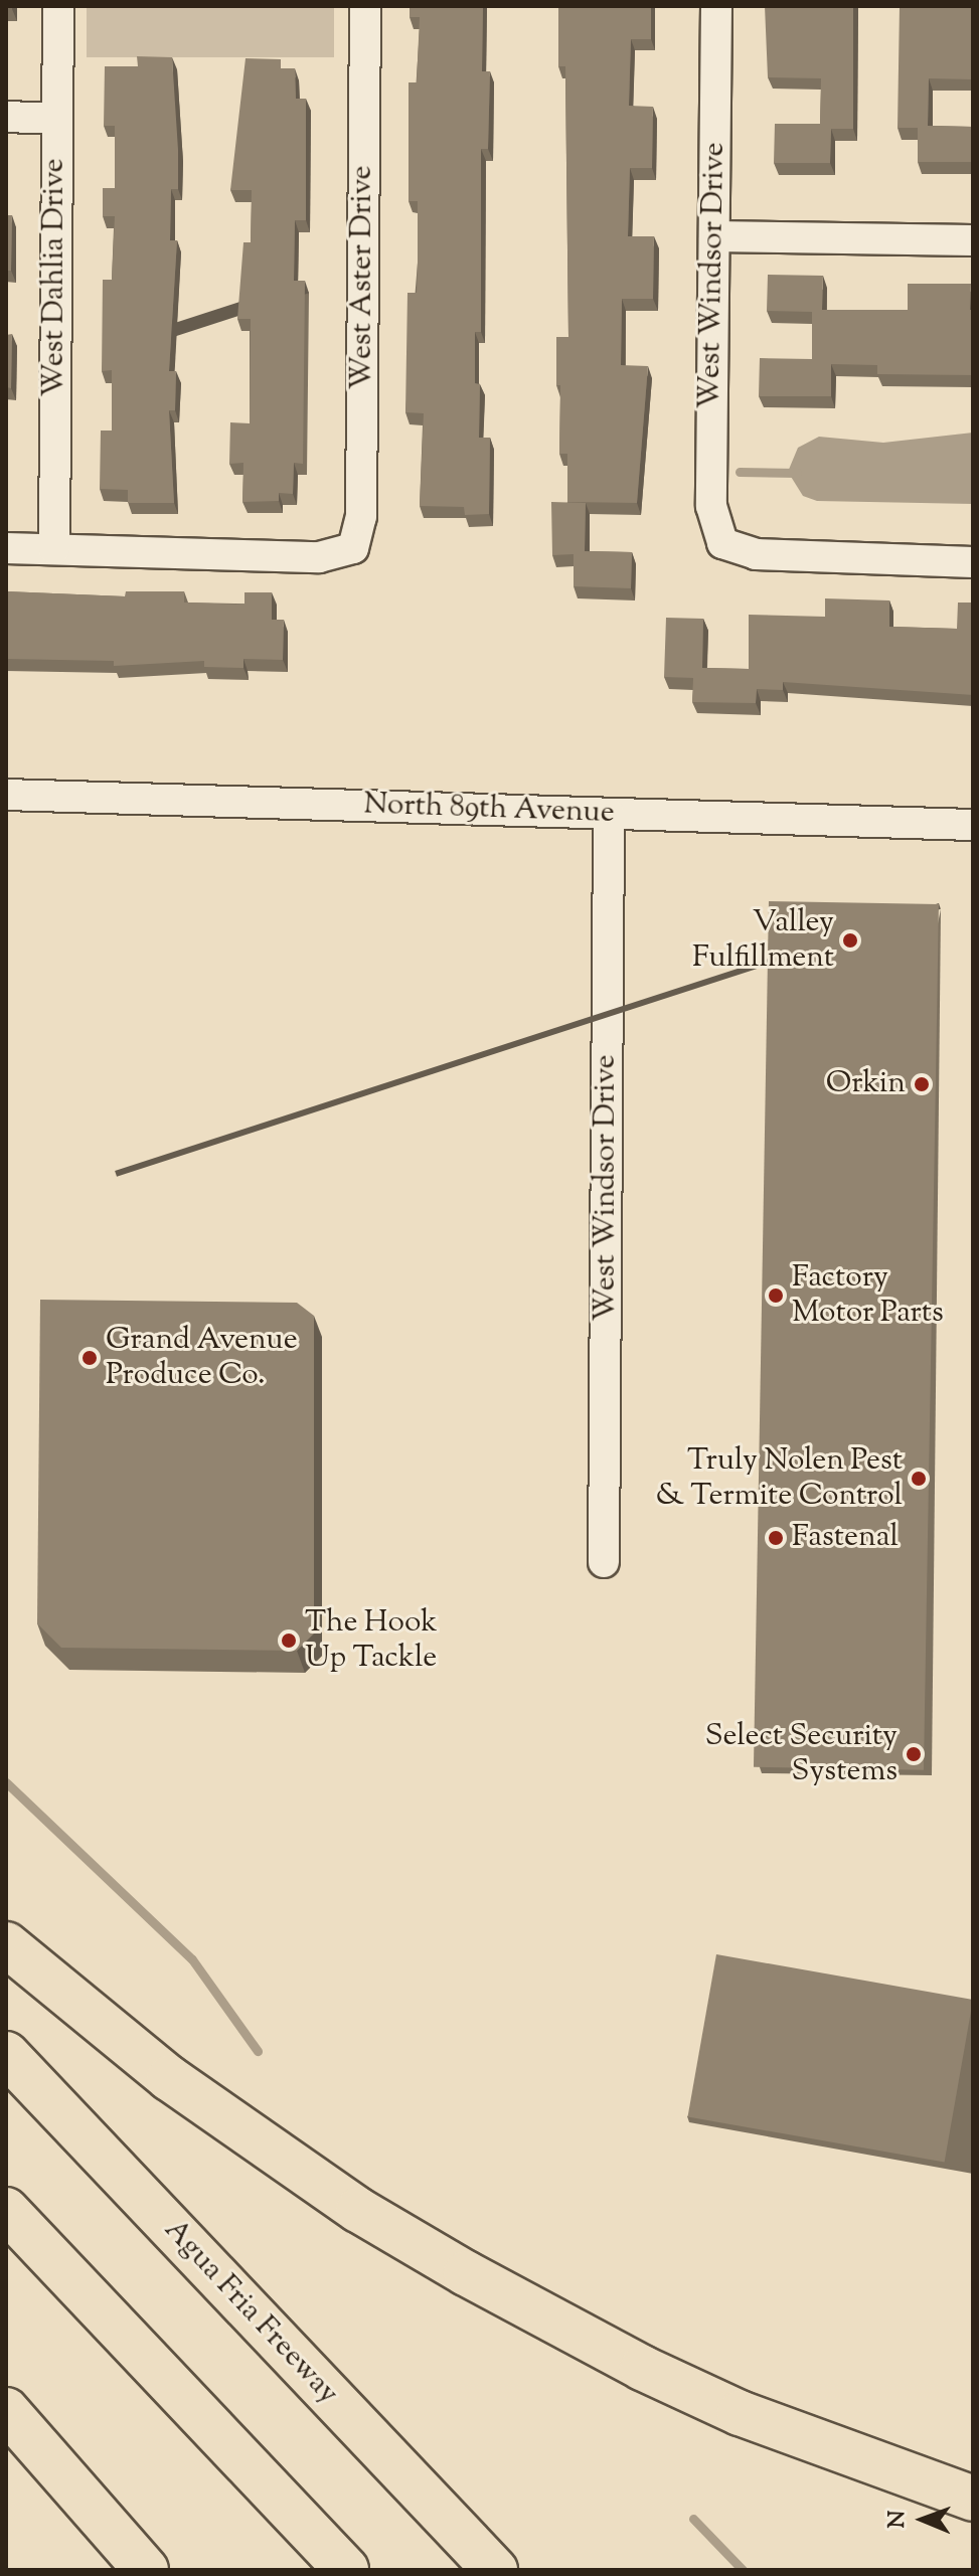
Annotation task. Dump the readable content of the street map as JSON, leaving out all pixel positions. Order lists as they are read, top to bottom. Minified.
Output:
{"streets":{"highway":["Agua Fria Freeway"],"street":["West Windsor Drive","West Dahlia Drive","West Aster Drive","North 89th Avenue"]},"crossings":[["West Windsor Drive","North 89th Avenue"],["West Dahlia Drive","West Aster Drive"]],"places":["Valley Fulfillment","Orkin","Factory Motor Parts","Grand Avenue Produce Co.","Truly Nolen Pest & Termite Control","Fastenal","The Hook Up Tackle","Select Security Systems"],"north":"left"}
